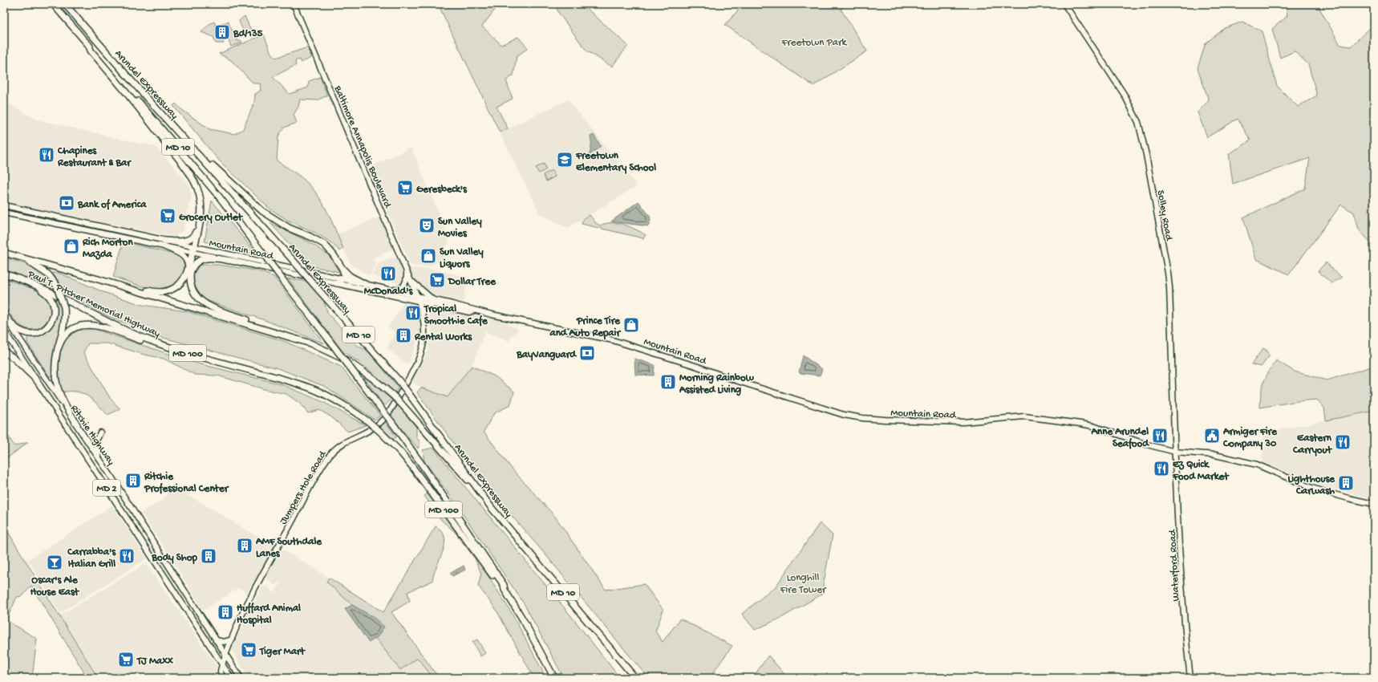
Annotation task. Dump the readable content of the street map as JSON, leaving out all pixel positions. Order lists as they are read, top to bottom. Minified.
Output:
{"streets":{"highway":["Arundel Expressway","MD 10","Paul T. Pitcher Memorial Highway","MD 100"],"main road":["Baltimore Annapolis Boulevard","Solley Road","Mountain Road","Ritchie Highway","Jumpers Hole Road","MD 2","Waterford Road"]},"crossings":[["Arundel Expressway","Paul T. Pitcher Memorial Highway"],["Baltimore Annapolis Boulevard","Mountain Road"],["Baltimore Annapolis Boulevard","Jumpers Hole Road"],["Solley Road","Mountain Road"],["Solley Road","Waterford Road"],["Mountain Road","Jumpers Hole Road"],["Mountain Road","Waterford Road"],["Ritchie Highway","Jumpers Hole Road"]],"parks":["Freetown Park","Longhill Fire Tower"],"places":{"building":["Bd/135","Rental Works","Morning Rainbow Assisted Living","Ritchie Professional Center","Lighthouse Carwash","AMF Southdale Lanes","Body Shop","Huffard Animal Hospital"],"restaurant":["Chapines Restaurant & Bar","McDonald's","Tropical Smoothie Cafe","Anne Arundel Seafood","Eastern Carryout","Ez Quick Food Market","Carrabba's Italian Grill"],"school or university":["Freetown Elementary School"],"supermarket":["Geresbeck's","Grocery Outlet","Dollar Tree","Tiger Mart","TJ Maxx"],"bank":["Bank of America","BayVanguard"],"theatre":["Sun Valley Movies"],"shop":["Rich Morton Mazda","Sun Valley Liquors","Prince Tire and Auto Repair"],"public building":["Armiger Fire Company 30"],"bar":["Oscar's Ale House East"]}}
